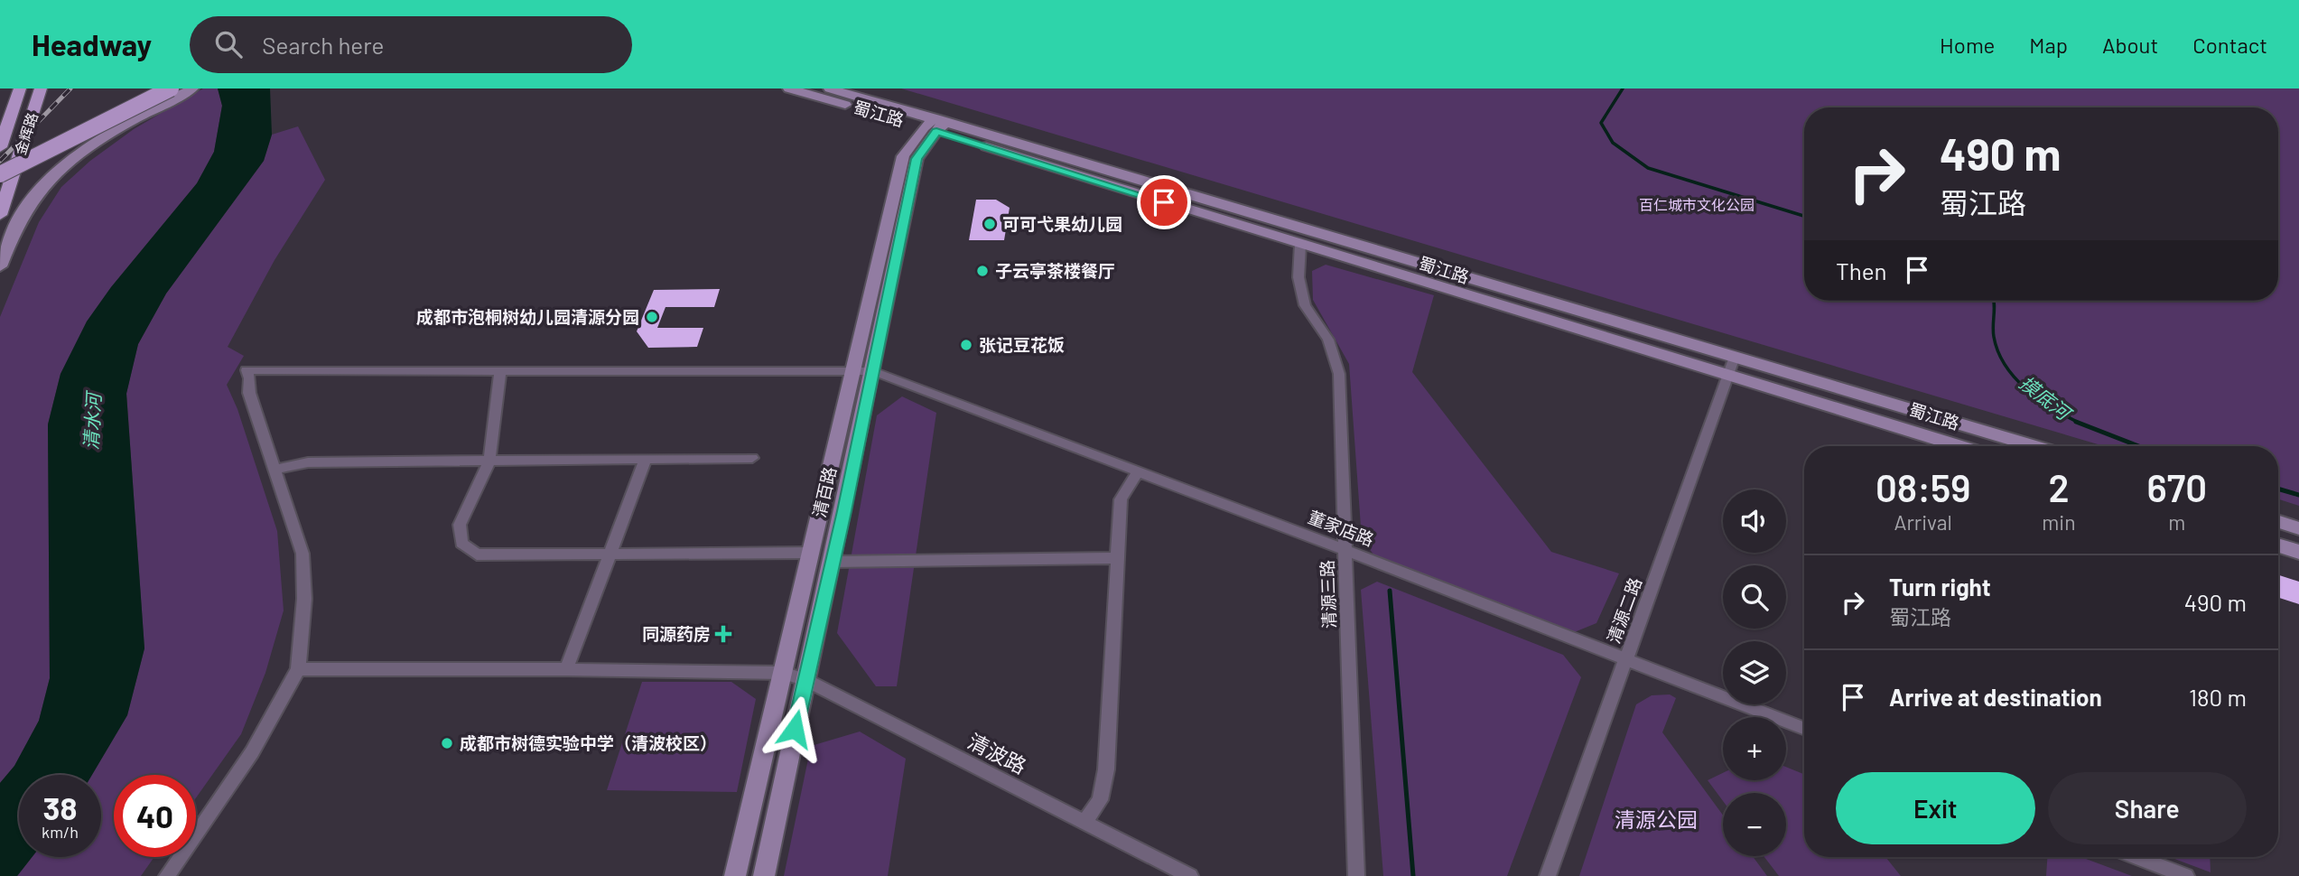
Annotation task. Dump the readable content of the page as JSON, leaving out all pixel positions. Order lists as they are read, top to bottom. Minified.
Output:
{"streets":{"main road":["金辉路"],"street":["蜀江路","清百路","董家店路","清源三路","清源二路","清波路"]},"crossings":[["蜀江路","清百路"],["蜀江路","清源三路"],["蜀江路","清源二路"],["清百路","董家店路"],["清百路","清波路"],["董家店路","清源三路"],["董家店路","清源二路"]],"water":["摸底河","清水河"],"parks":["百仁城市文化公园","清源公园"],"places":{"other":["可可弋果幼儿园","子云亭茶楼餐厅","成都市泡桐树幼儿园清源分园","张记豆花饭","成都市树德实验中学（清波校区）"],"health":["同源药房"]},"page":{"header":"Headway","search":"Search here","nav":["Home","Map","About","Contact"],"turn":["490 m","蜀江路"],"then":"Then","eta":["08:59","Arrival","2","min","670","m"],"map_buttons":["+","−"],"list":[{"name":"Turn right","note":"蜀江路","value":"490 m"},{"name":"Arrive at destination","value":"180 m"}],"buttons":["Exit","Share"],"speed":"38 km/h","limit":"40"}}
